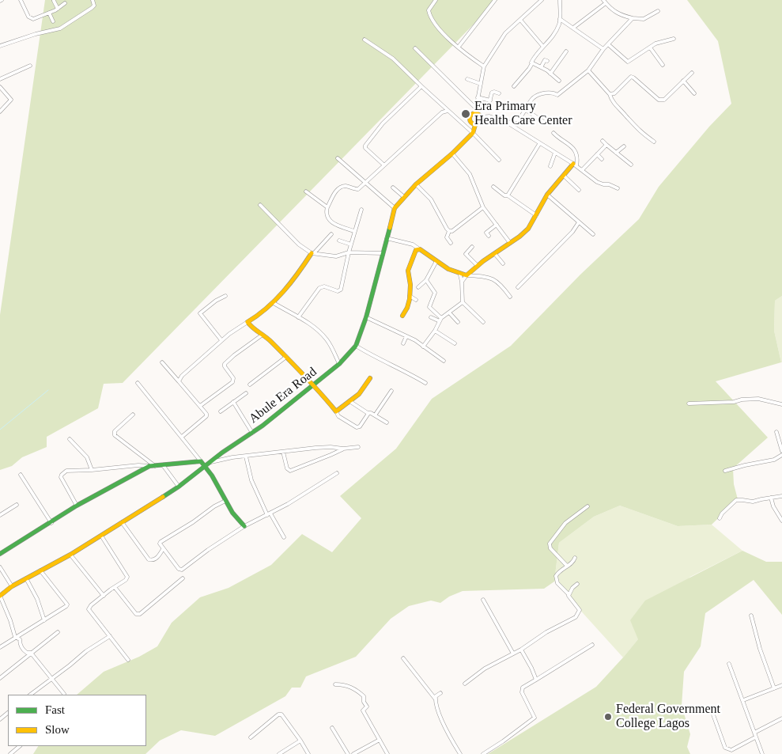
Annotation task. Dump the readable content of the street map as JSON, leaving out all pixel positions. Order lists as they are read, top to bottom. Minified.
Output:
{"streets":{"street":["Abule Era Road"]},"places":["Era Primary Health Care Center","Federal Government College Lagos"],"legend":["Fast","Slow"]}
